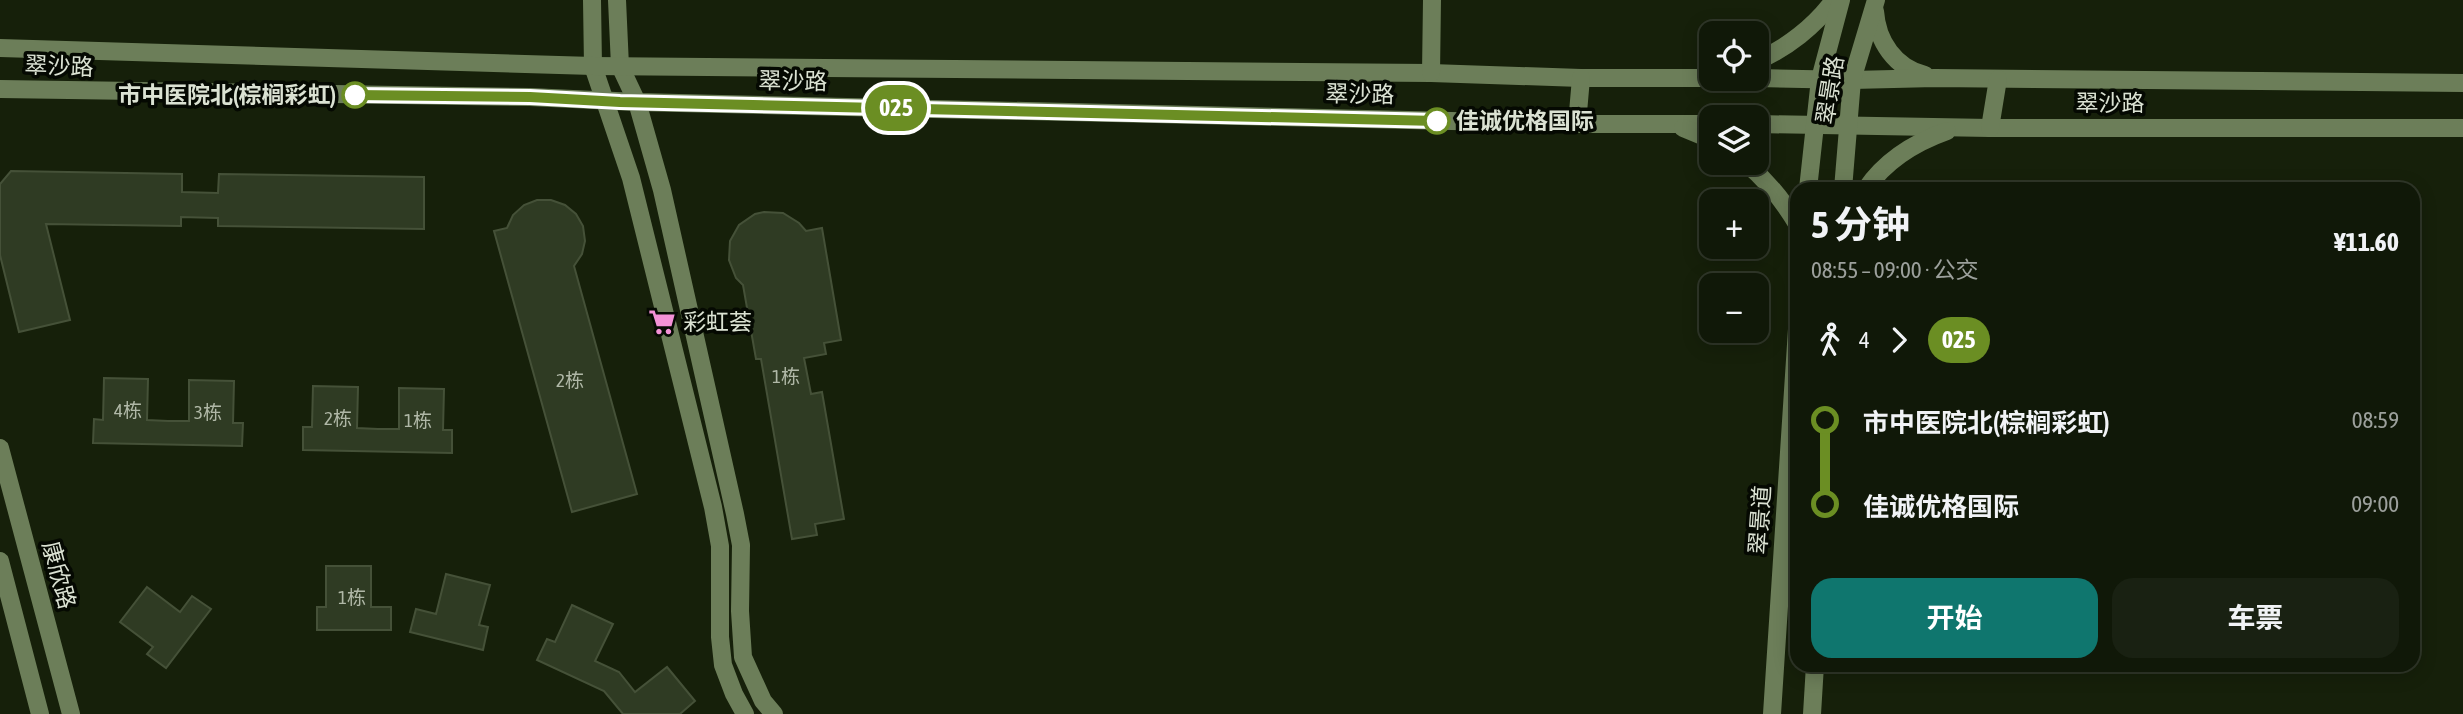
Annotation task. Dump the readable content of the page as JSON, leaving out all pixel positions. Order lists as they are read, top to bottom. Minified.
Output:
{"streets":{"main road":["翠沙路","翠景路","翠景道","康欣路"]},"crossings":[["翠沙路","翠景路"]],"places":{"other":["市中医院北(棕榈彩虹)","佳诚优格国际"],"supermarket":["彩虹荟"]},"lines":["bus line 025"],"house_numbers":["1栋","2栋","4栋","3栋","2栋","1栋","1栋"],"page":{"on_map":"025","map_buttons":["+","−"],"heading":["5 分钟","08:55 – 09:00 · 公交","¥11.60"],"legs":["4","025"],"list":[{"name":"市中医院北(棕榈彩虹)","value":"08:59"},{"name":"佳诚优格国际","value":"09:00"}],"buttons":["开始","车票"]}}
